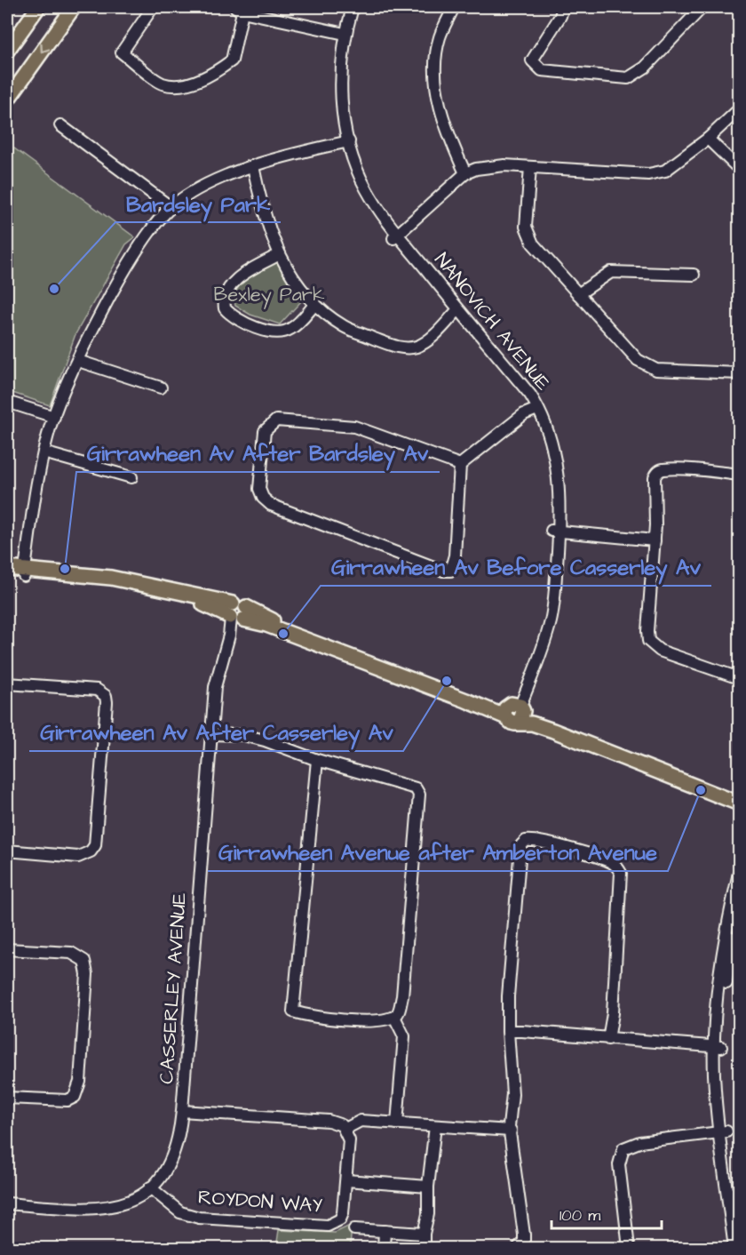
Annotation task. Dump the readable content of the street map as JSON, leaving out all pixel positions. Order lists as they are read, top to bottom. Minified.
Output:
{"streets":{"street":["NANOVICH AVENUE","CASSERLEY AVENUE","ROYDON WAY"]},"crossings":[["CASSERLEY AVENUE","ROYDON WAY"]],"parks":["Bexley Park"],"places":["Bardsley Park","Girrawheen Av After Bardsley Av","Girrawheen Av Before Casserley Av","Girrawheen Av After Casserley Av","Girrawheen Avenue after Amberton Avenue"],"scale_bar":"100 m"}
